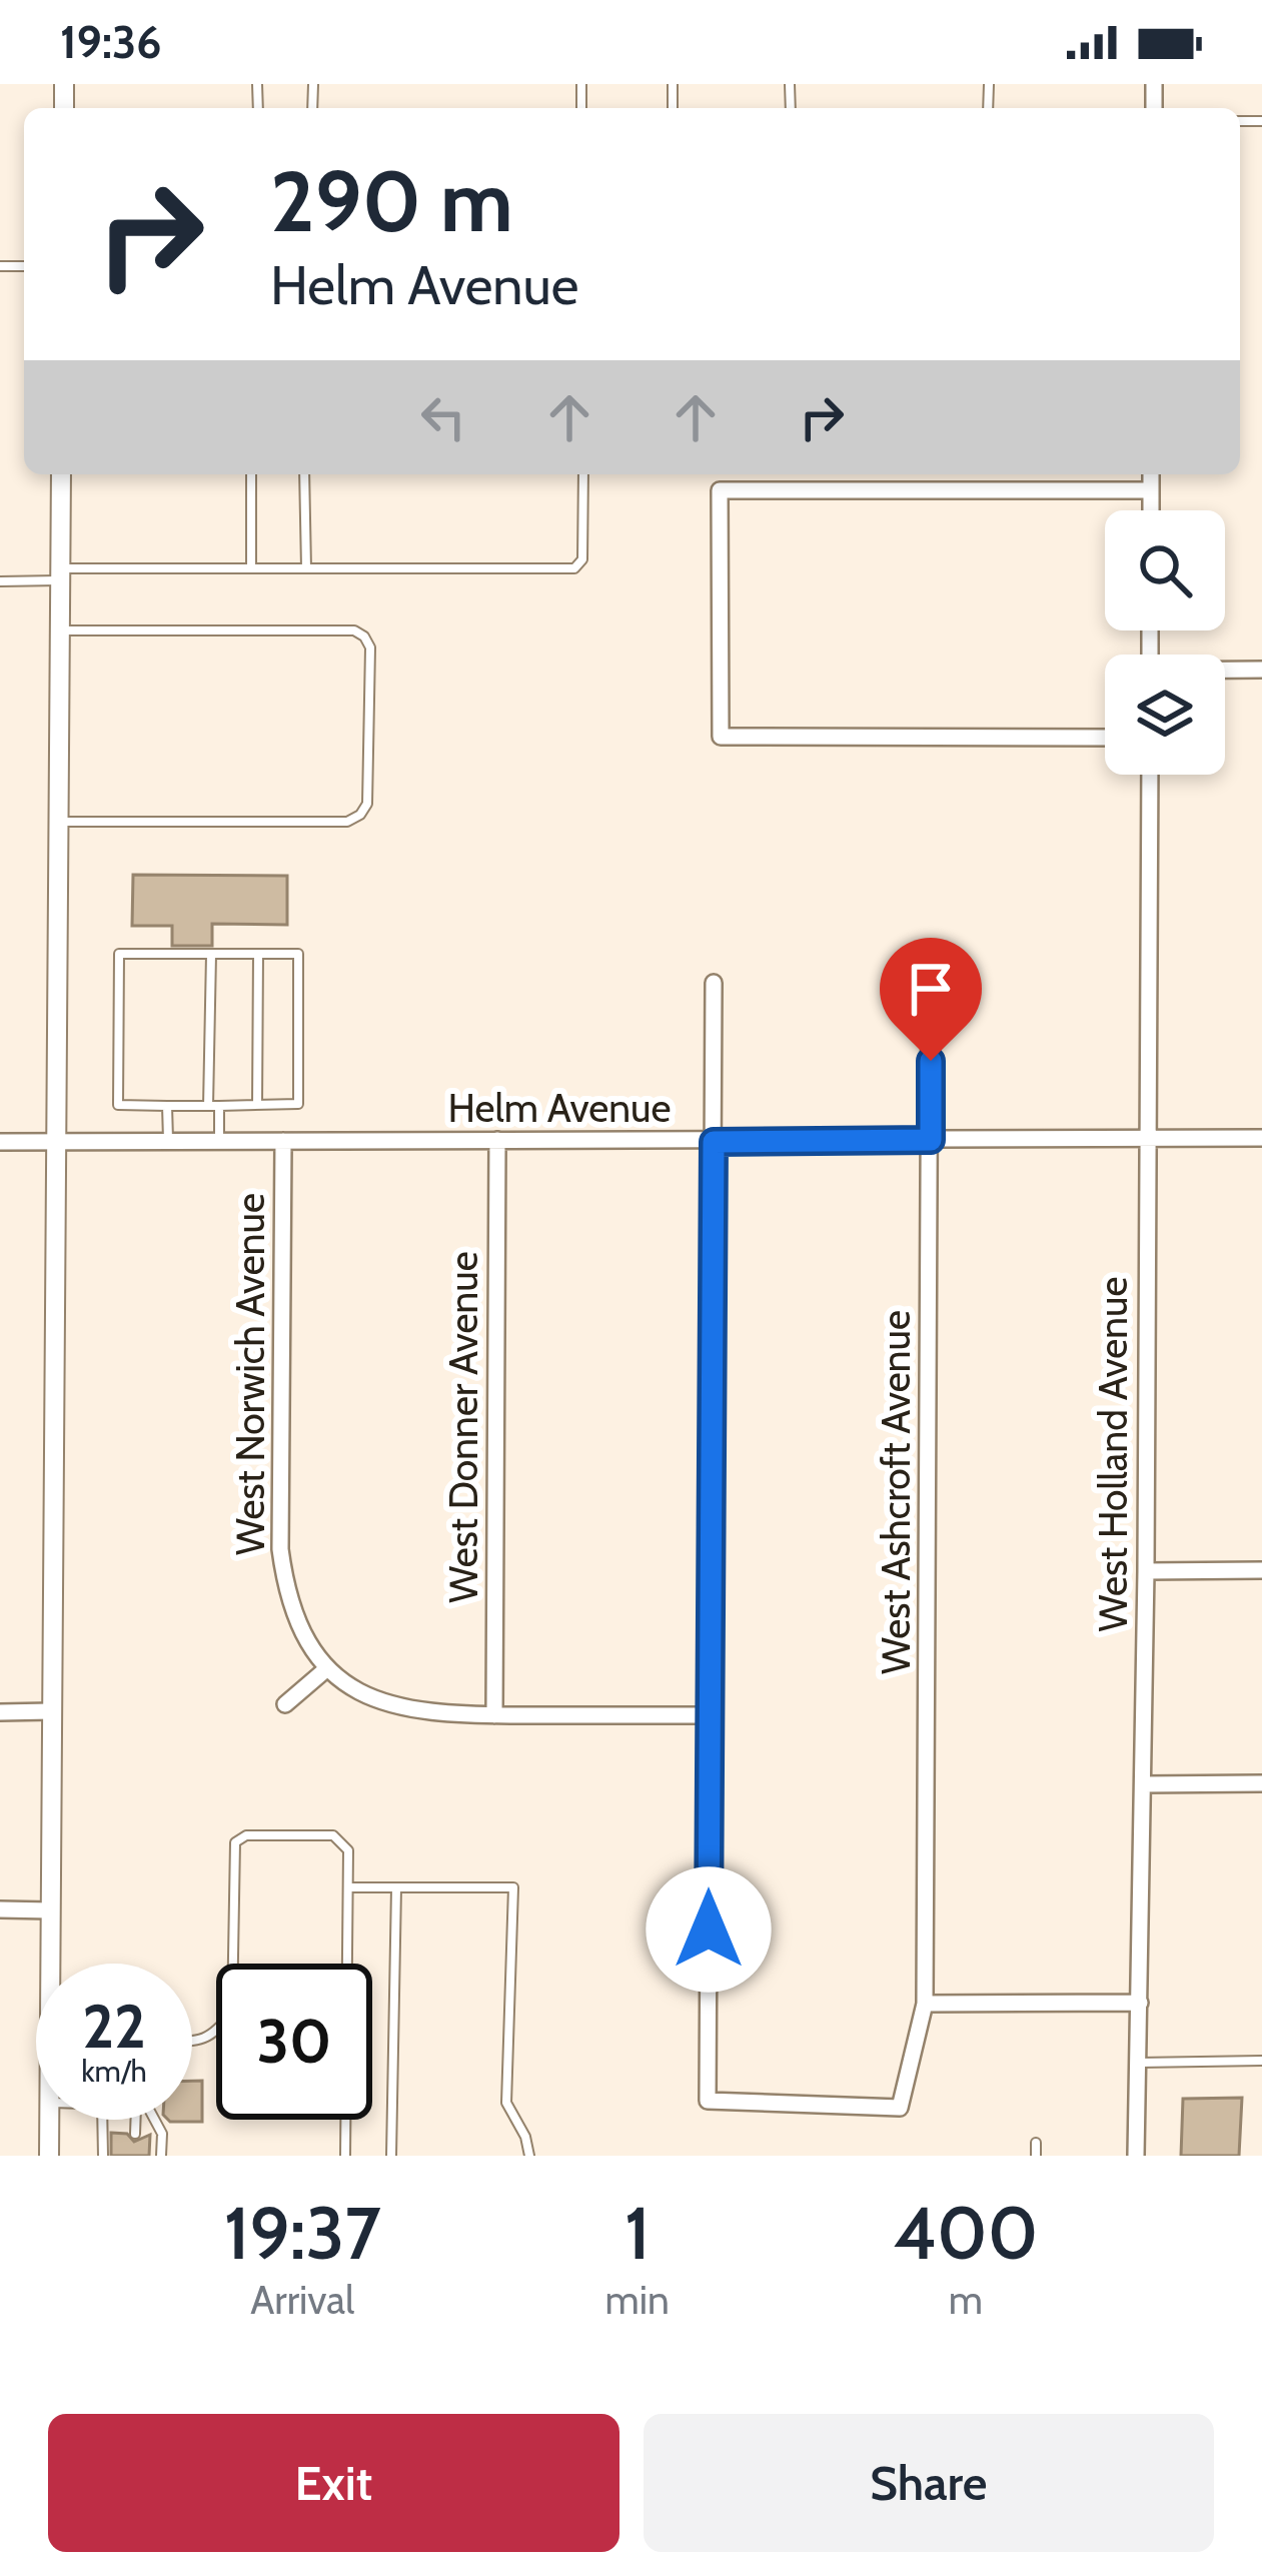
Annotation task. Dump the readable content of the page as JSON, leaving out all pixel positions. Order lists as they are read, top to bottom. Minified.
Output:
{"streets":{"street":["Helm Avenue","West Norwich Avenue","West Donner Avenue","West Holland Avenue","West Ashcroft Avenue"]},"crossings":[["Helm Avenue","West Norwich Avenue"],["Helm Avenue","West Donner Avenue"],["Helm Avenue","West Holland Avenue"],["Helm Avenue","West Ashcroft Avenue"]],"page":{"status":"19:36","turn":["290 m","Helm Avenue"],"speed":"22 km/h","limit":"30","eta":["19:37","Arrival","1","min","400","m"],"buttons":["Exit","Share"]}}
